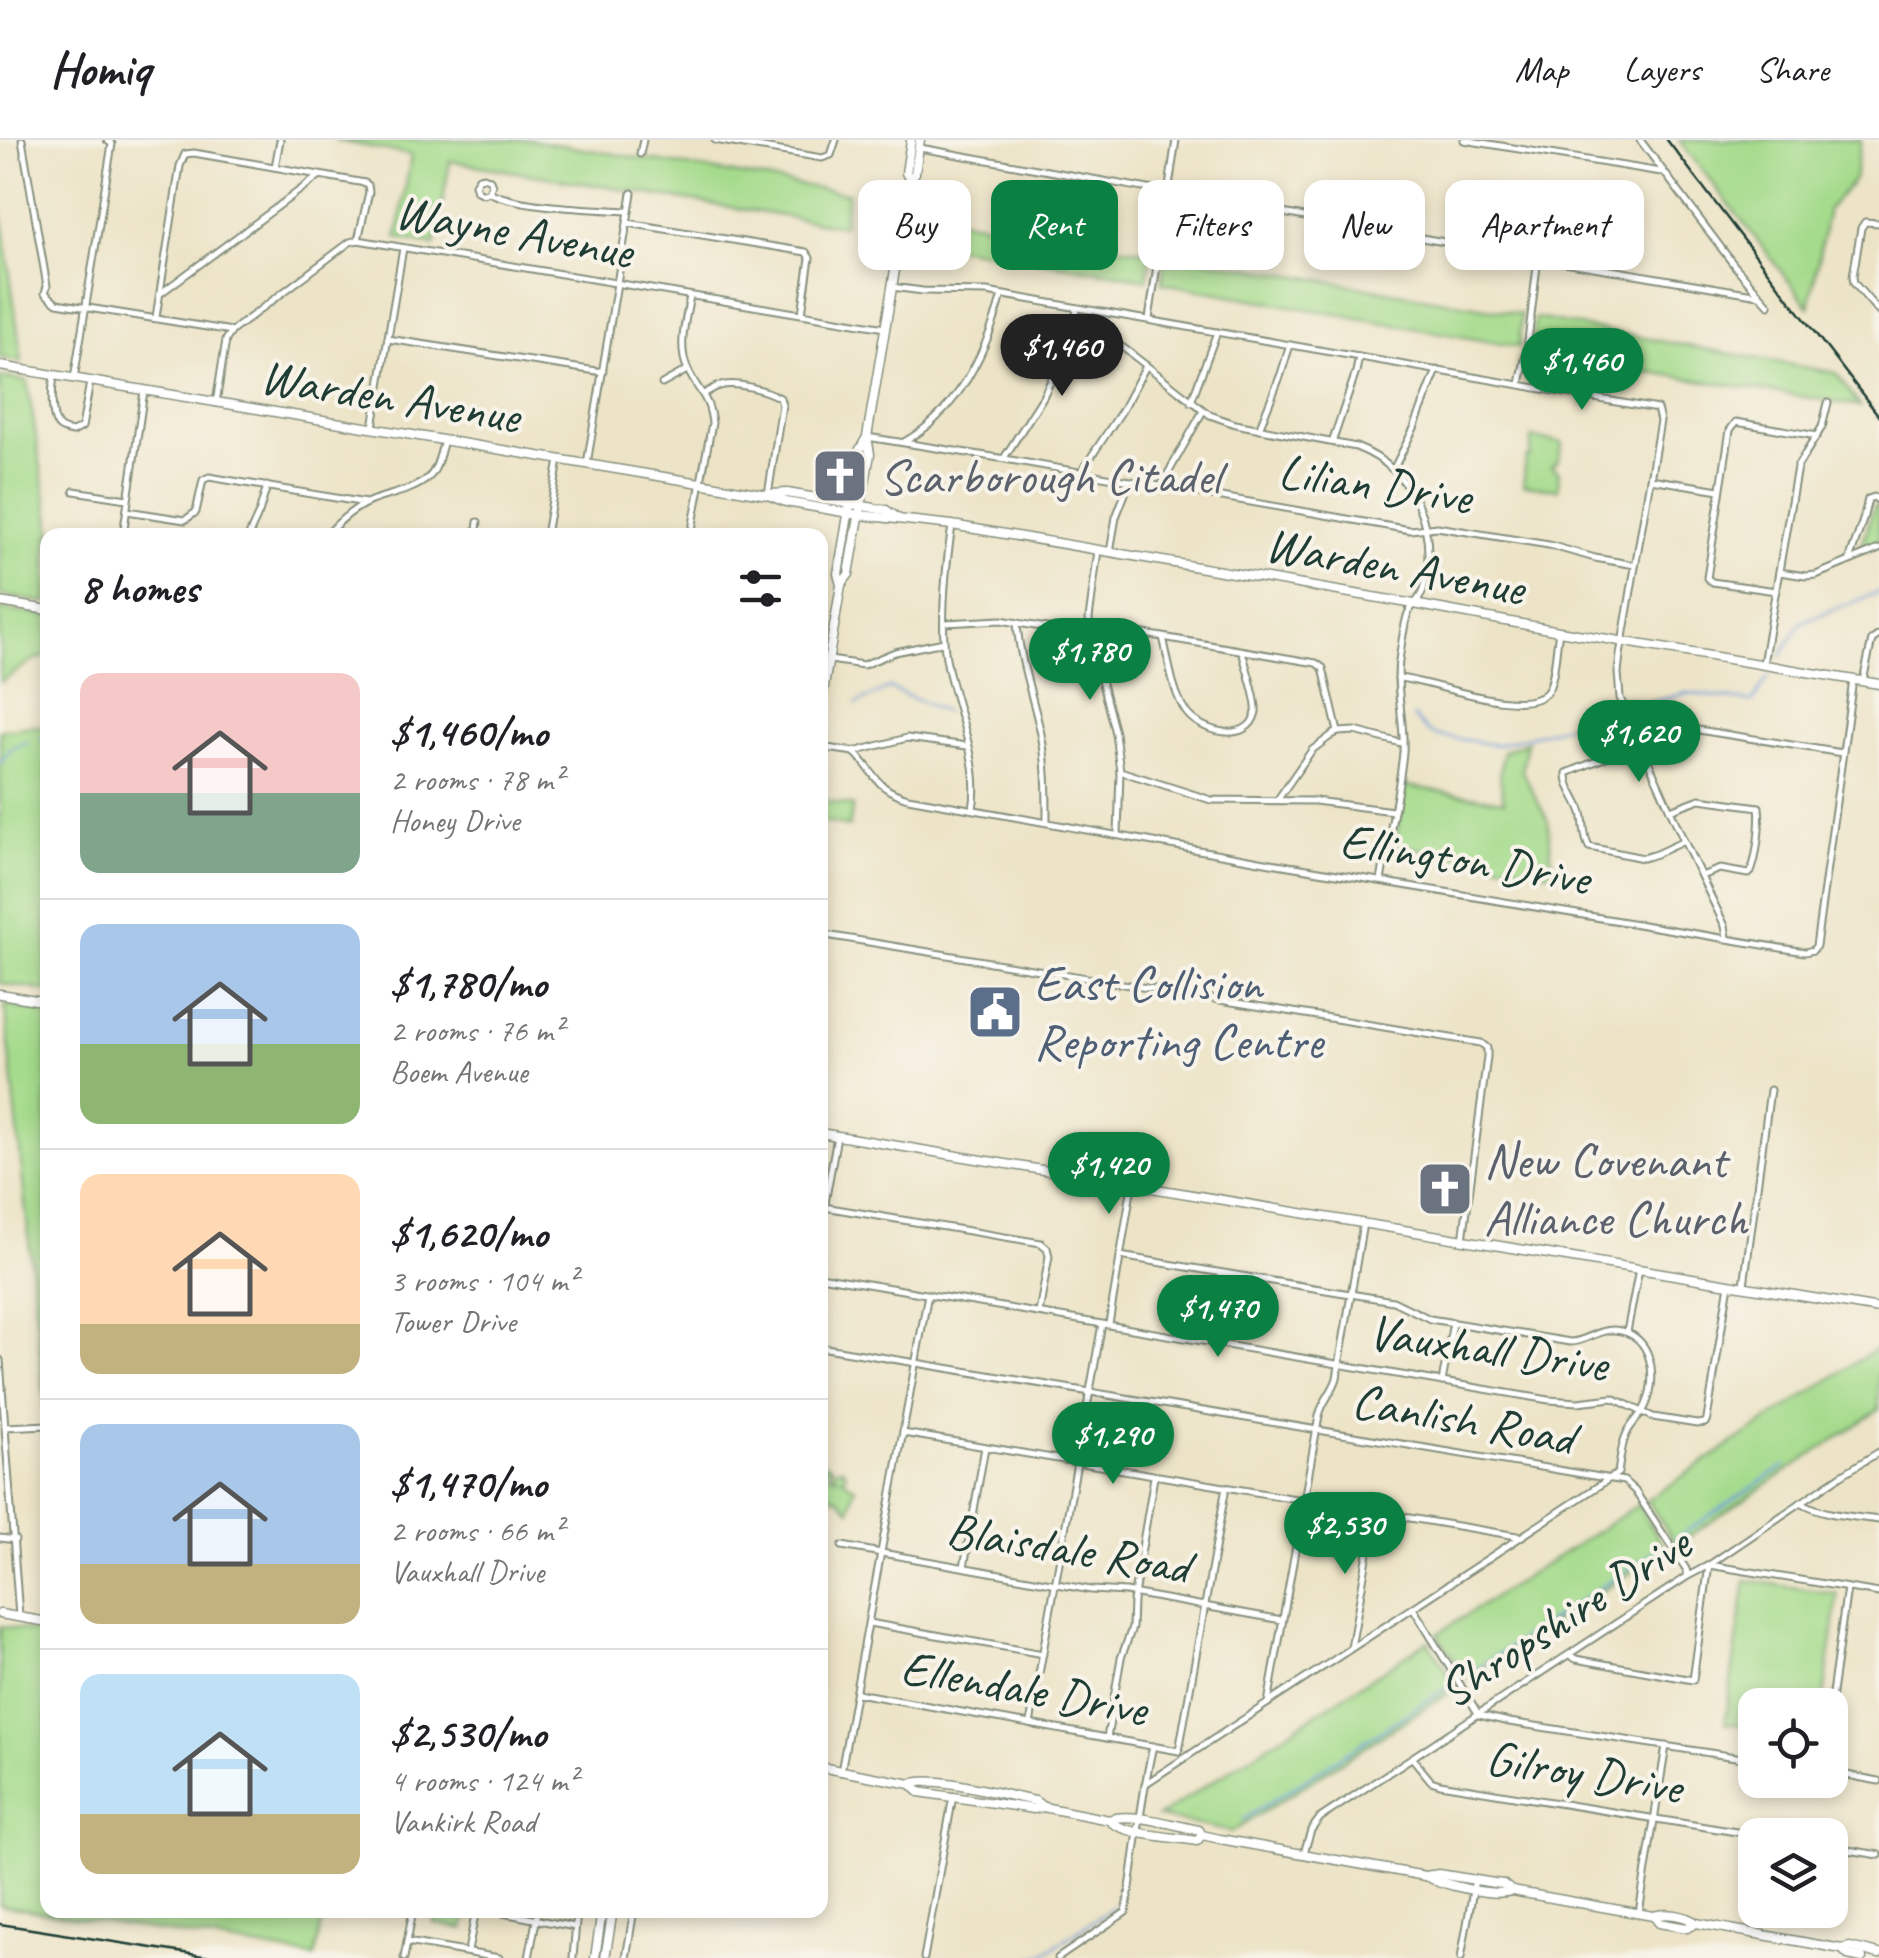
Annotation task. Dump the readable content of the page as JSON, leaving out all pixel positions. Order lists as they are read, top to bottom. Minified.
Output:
{"streets":{"main road":["Warden Avenue"],"street":["Wayne Avenue","Lilian Drive","Ellington Drive","Vauxhall Drive","Canlish Road","Blaisdale Road","Shropshire Drive","Ellendale Drive","Gilroy Drive"]},"crossings":[["Warden Avenue","Ellington Drive"],["Canlish Road","Shropshire Drive"],["Canlish Road","Ellendale Drive"],["Shropshire Drive","Gilroy Drive"]],"places":{"church":["Scarborough Citadel","New Covenant Alliance Church"],"public building":["East Collision Reporting Centre"]},"page":{"header":"Homiq","nav":["Map","Layers","Share"],"chip":["Buy","Rent","Filters","New","Apartment"],"price":["$1,460","$1,460","$1,780","$1,620","$1,420","$1,470","$1,290","$2,530"],"heading":"8 homes","list":[{"name":"$1,460/mo","note":"2 rooms · 78 m² · Honey Drive"},{"name":"$1,780/mo","note":"2 rooms · 76 m² · Boem Avenue"},{"name":"$1,620/mo","note":"3 rooms · 104 m² · Tower Drive"},{"name":"$1,470/mo","note":"2 rooms · 66 m² · Vauxhall Drive"},{"name":"$2,530/mo","note":"4 rooms · 124 m² · Vankirk Road"}]}}
